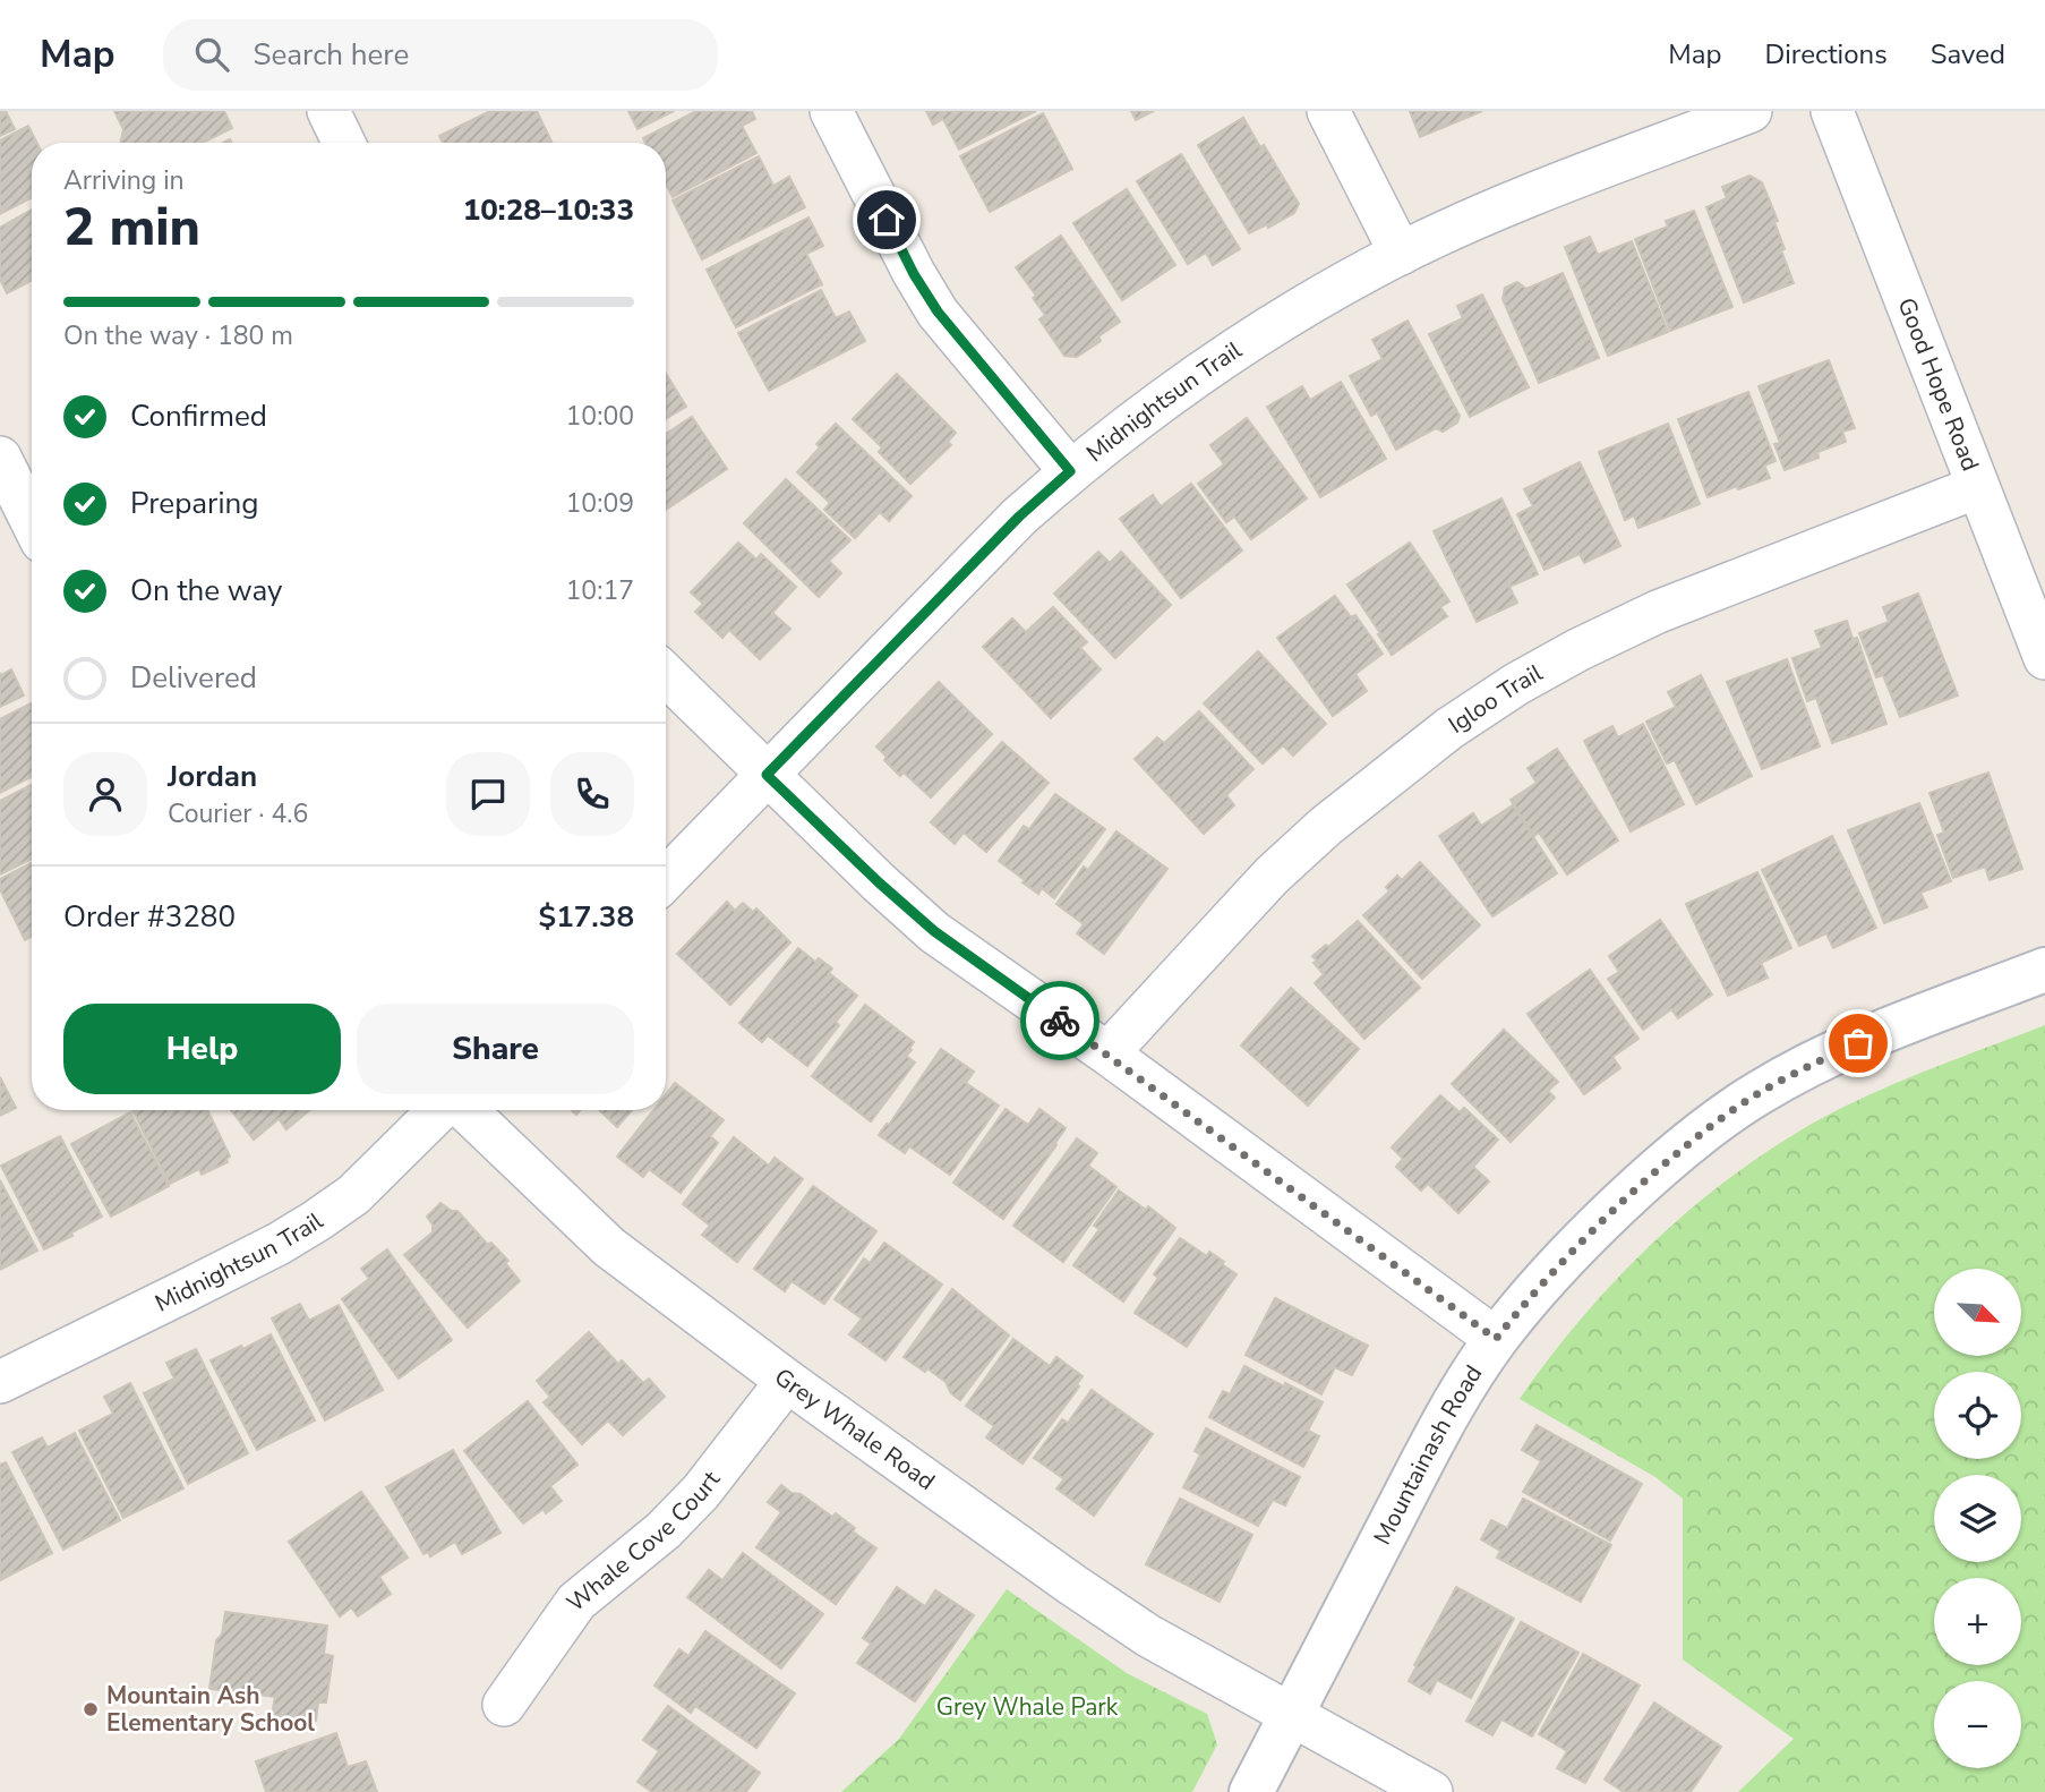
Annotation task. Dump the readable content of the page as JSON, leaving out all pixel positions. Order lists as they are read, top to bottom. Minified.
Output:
{"streets":{"street":["Good Hope Road","Midnightsun Trail","Igloo Trail","Grey Whale Road","Mountainash Road","Whale Cove Court"]},"crossings":[["Good Hope Road","Igloo Trail"],["Grey Whale Road","Mountainash Road"],["Grey Whale Road","Whale Cove Court"]],"parks":["Grey Whale Park"],"places":["Mountain Ash Elementary School"],"north":"bottom right","page":{"header":"Map","search":"Search here","nav":["Map","Directions","Saved"],"heading":["2 min","Arriving in","10:28–10:33"],"panel":["Jordan","Courier · 4.6","Order #3280","$17.38"],"bar":"On the way · 180 m","list":[["Confirmed","10:00"],["Preparing","10:09"],["On the way","10:17"],"Delivered"],"buttons":["Help","Share"],"map_buttons":["+","−"]}}
